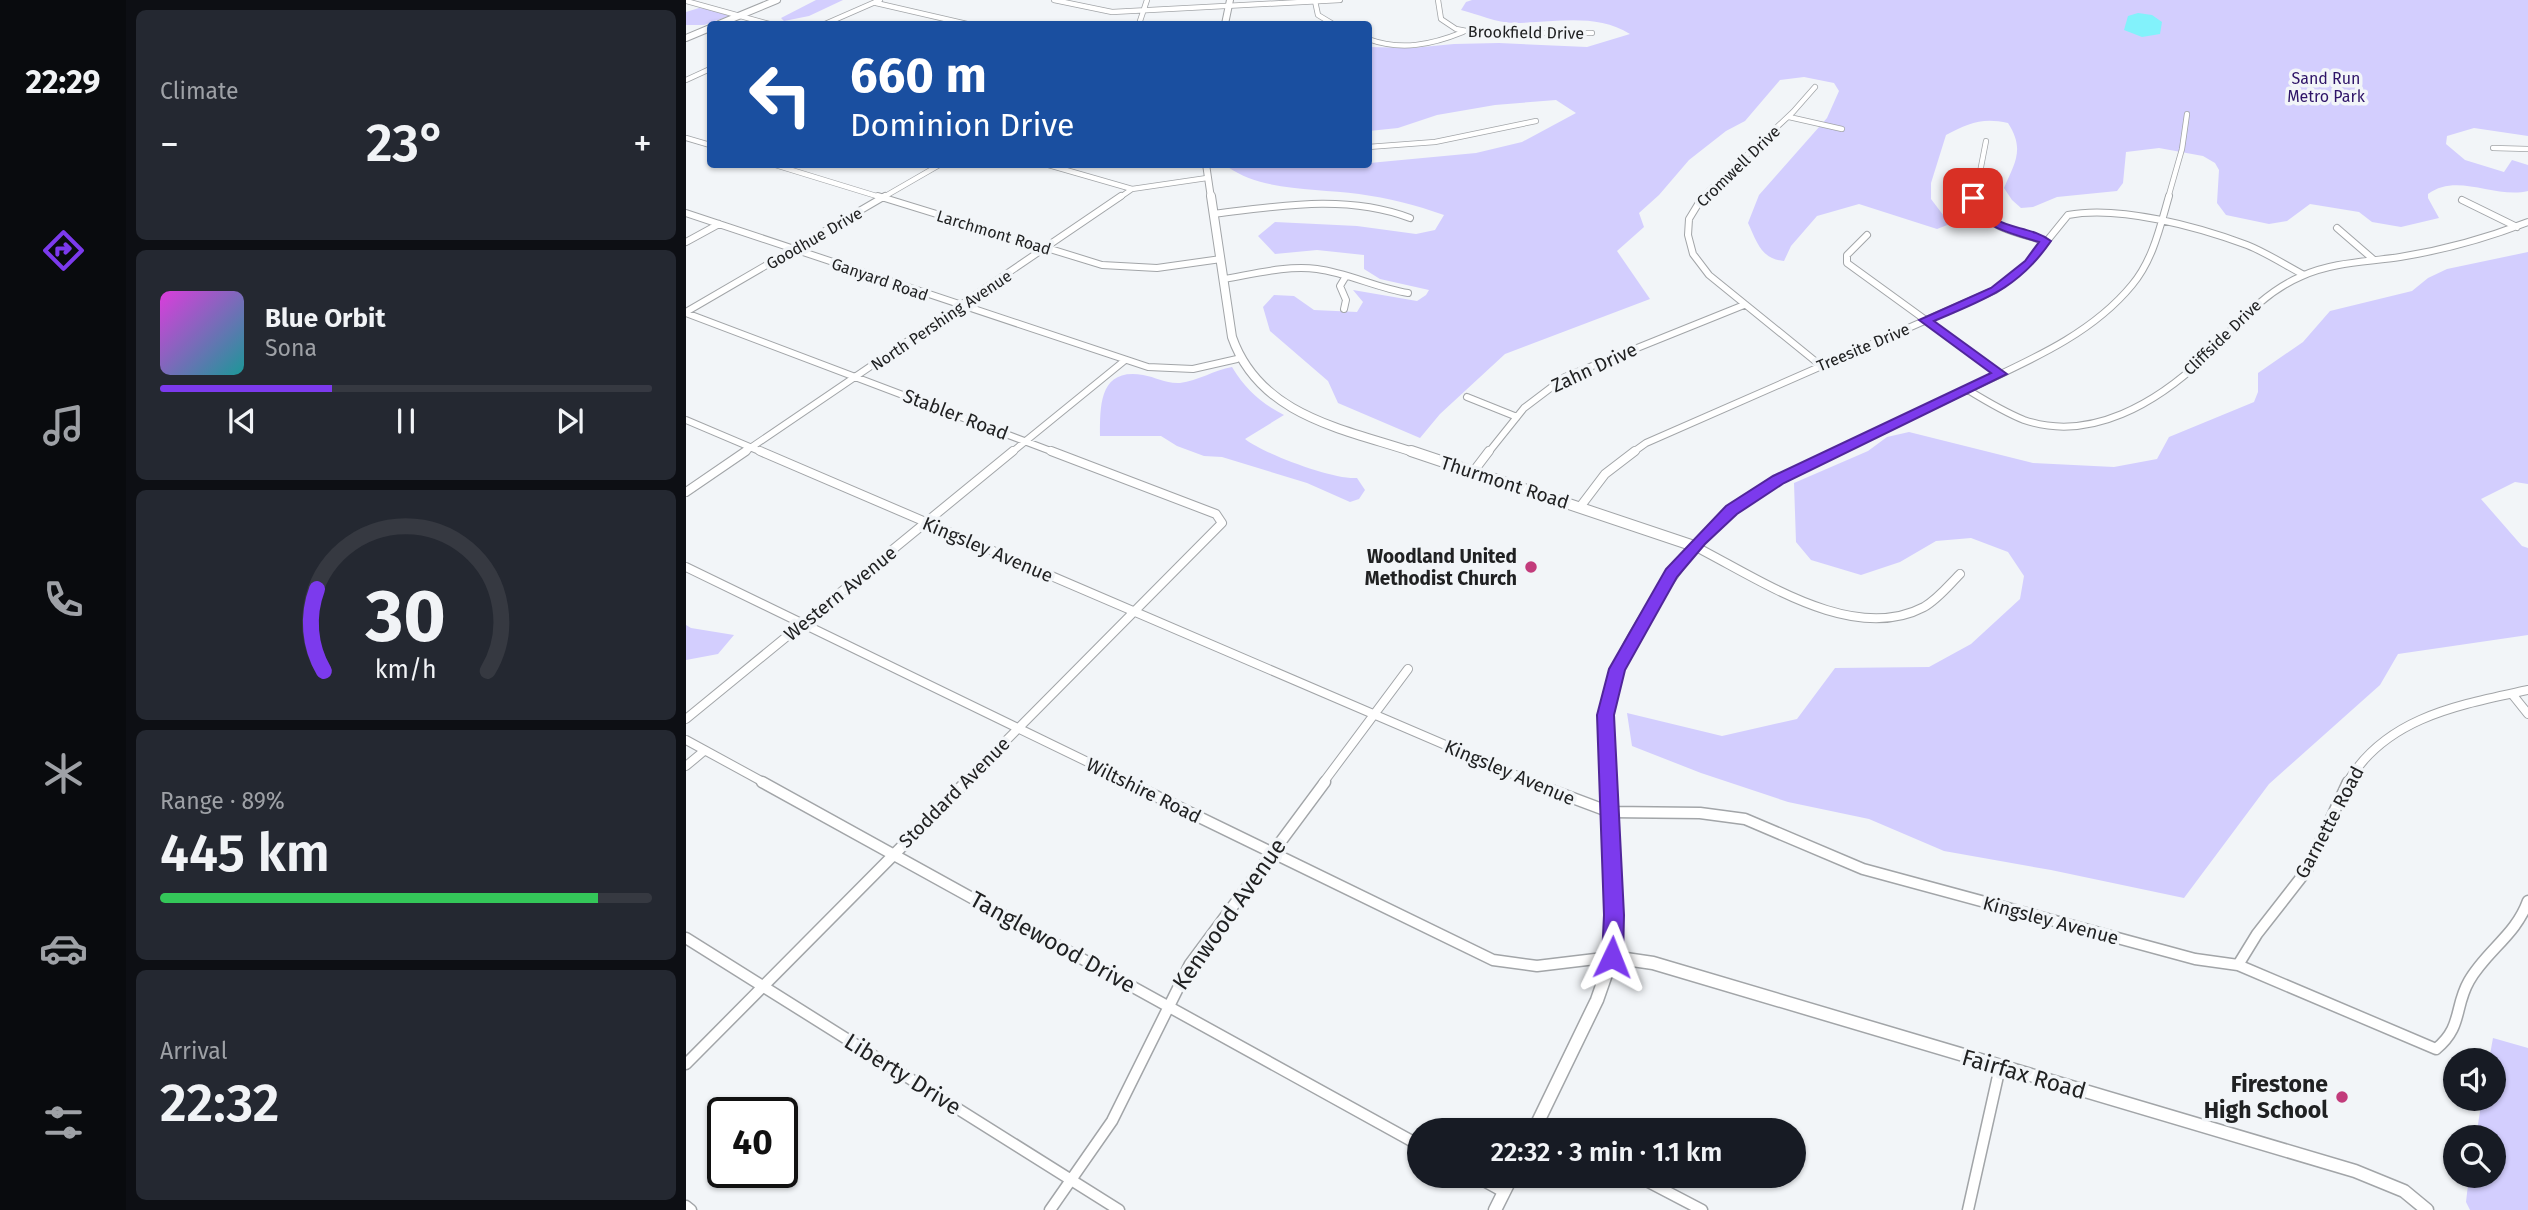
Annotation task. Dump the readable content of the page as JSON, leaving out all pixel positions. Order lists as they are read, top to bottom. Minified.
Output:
{"streets":{"street":["Brookfield Drive","Cromwell Drive","Larchmont Road","Goodhue Drive","Ganyard Road","North Pershing Avenue","Cliffside Drive","Treesite Drive","Zahn Drive","Stabler Road","Thurmont Road","Kingsley Avenue","Western Avenue","Wiltshire Road","Stoddard Avenue","Garnette Road","Kenwood Avenue","Tanglewood Drive","Liberty Drive","Fairfax Road"]},"crossings":[["Cromwell Drive","Treesite Drive"],["Cromwell Drive","Zahn Drive"],["Larchmont Road","Goodhue Drive"],["Larchmont Road","North Pershing Avenue"],["Goodhue Drive","Ganyard Road"],["Goodhue Drive","Stabler Road"],["Ganyard Road","North Pershing Avenue"],["Ganyard Road","Thurmont Road"],["Ganyard Road","Western Avenue"],["North Pershing Avenue","Stabler Road"],["North Pershing Avenue","Kingsley Avenue"],["Cliffside Drive","Treesite Drive"],["Treesite Drive","Thurmont Road"],["Zahn Drive","Thurmont Road"],["Stabler Road","Western Avenue"],["Stabler Road","Stoddard Avenue"],["Kingsley Avenue","Western Avenue"],["Kingsley Avenue","Stoddard Avenue"],["Kingsley Avenue","Garnette Road"],["Kingsley Avenue","Kenwood Avenue"],["Western Avenue","Wiltshire Road"],["Wiltshire Road","Stoddard Avenue"],["Wiltshire Road","Kenwood Avenue"],["Wiltshire Road","Fairfax Road"],["Stoddard Avenue","Tanglewood Drive"],["Stoddard Avenue","Liberty Drive"],["Kenwood Avenue","Tanglewood Drive"],["Kenwood Avenue","Liberty Drive"]],"parks":["Sand Run Metro Park"],"places":["Woodland United Methodist Church","Firestone High School"],"page":{"tabs":"22:29","tile":["Climate",["Range · 89%","445 km"],["Arrival","22:32"]],"turn":["660 m","Dominion Drive"],"heat":["−","23°","+"],"song":["Blue Orbit","Sona"],"limit":"40","trip":"22:32 · 3 min · 1.1 km","gauge":["30","km/h"]}}
